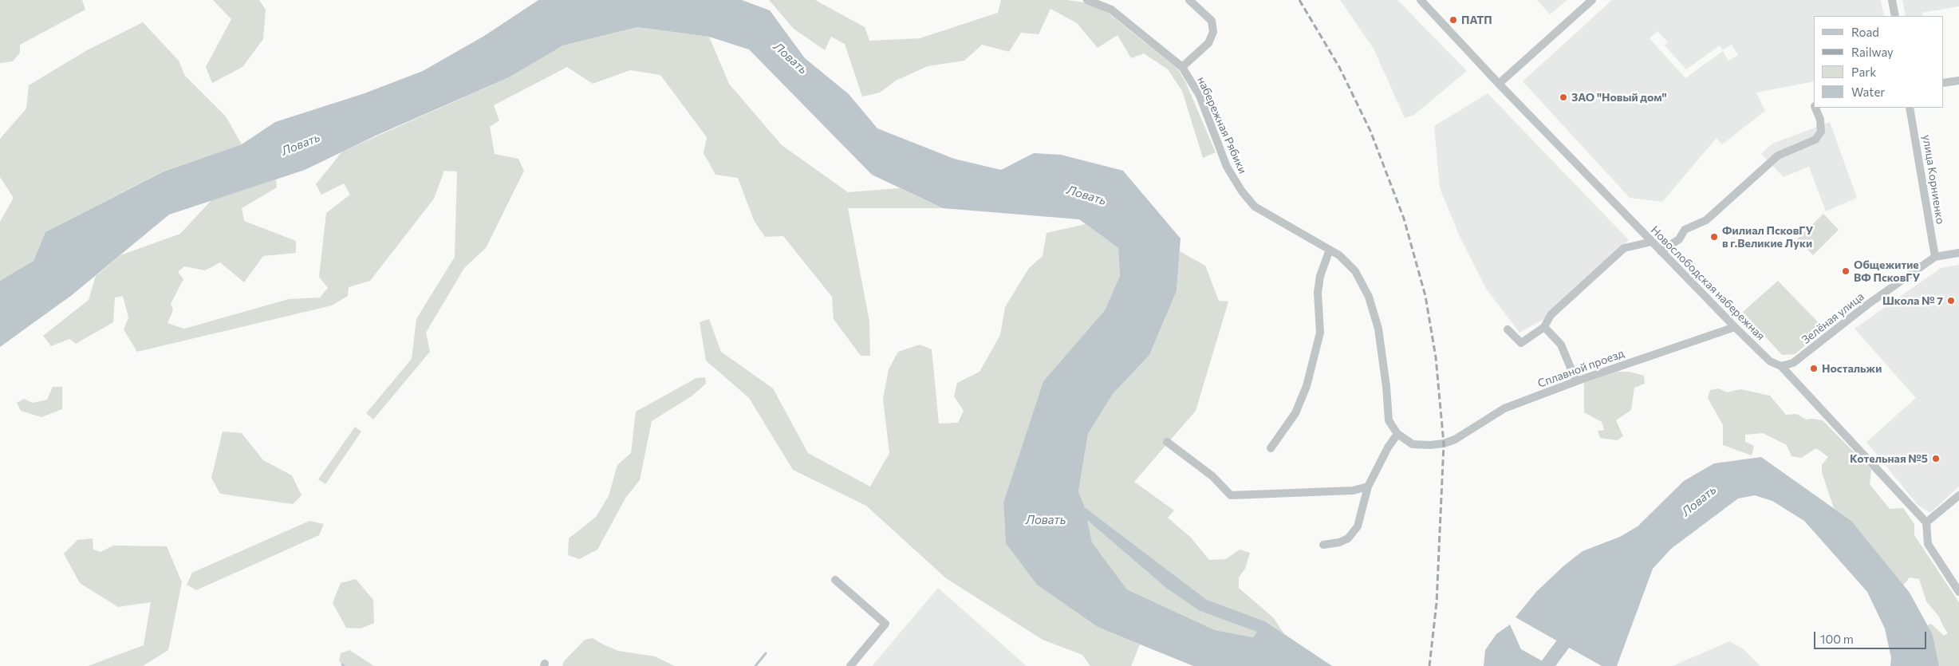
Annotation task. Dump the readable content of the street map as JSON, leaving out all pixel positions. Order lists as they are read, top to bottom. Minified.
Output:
{"streets":{"street":["набережная Рябики","улица Корниенко","Новослободская набережная","Зелёная улица","Сплавной проезд"]},"crossings":[["набережная Рябики","Сплавной проезд"],["улица Корниенко","Зелёная улица"],["Новослободская набережная","Зелёная улица"],["Новослободская набережная","Сплавной проезд"]],"water":["Ловать"],"places":["ПАТП","ЗАО \"Новый дом\"","Филиал ПсковГУ в г.Великие Луки","Общежитие ВФ ПсковГУ","Школа № 7","Ностальжи","Котельная №5"],"legend":["Road","Railway","Park","Water"],"scale_bar":"100 m"}
